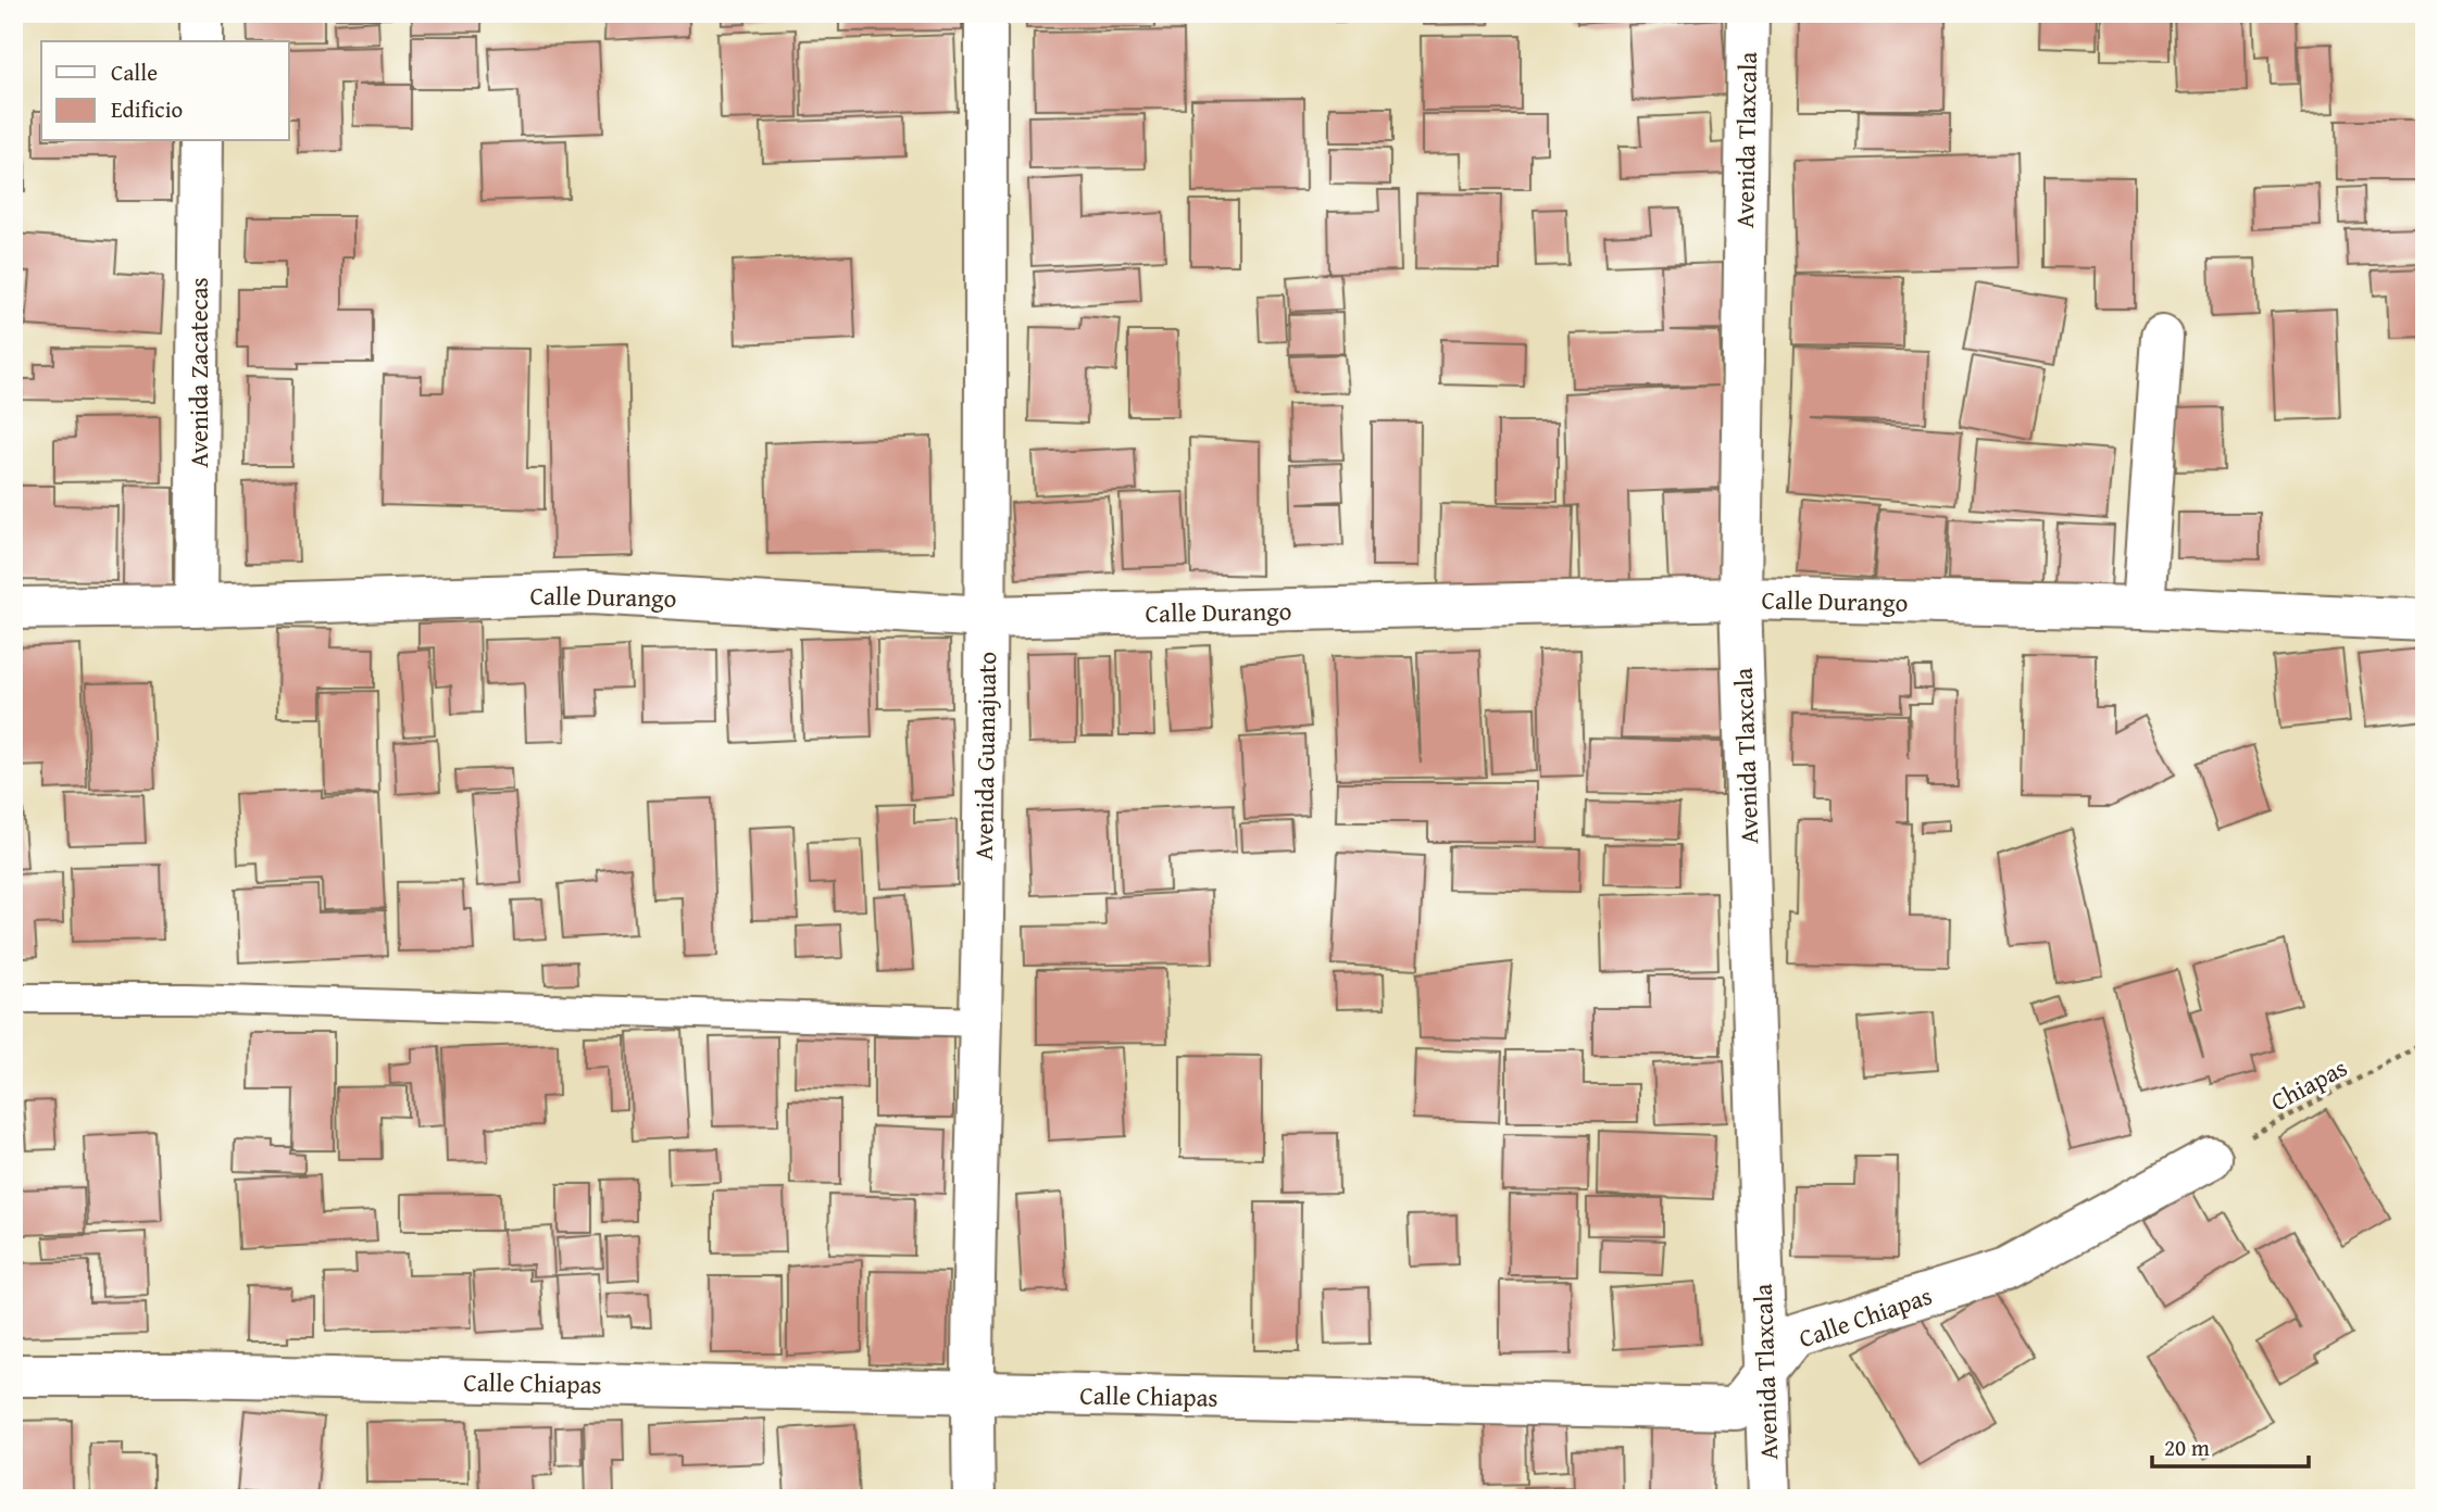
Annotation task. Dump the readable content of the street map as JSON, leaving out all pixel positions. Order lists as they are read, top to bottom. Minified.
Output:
{"streets":{"street":["Avenida Tlaxcala","Avenida Zacatecas","Calle Durango","Avenida Guanajuato","Calle Chiapas"],"path":["Chiapas"]},"crossings":[["Avenida Tlaxcala","Calle Durango"],["Avenida Tlaxcala","Calle Chiapas"],["Avenida Zacatecas","Calle Durango"],["Calle Durango","Avenida Guanajuato"],["Avenida Guanajuato","Calle Chiapas"],["Chiapas","Calle Chiapas"]],"legend":["Calle","Edificio"],"scale_bar":"20 m"}
